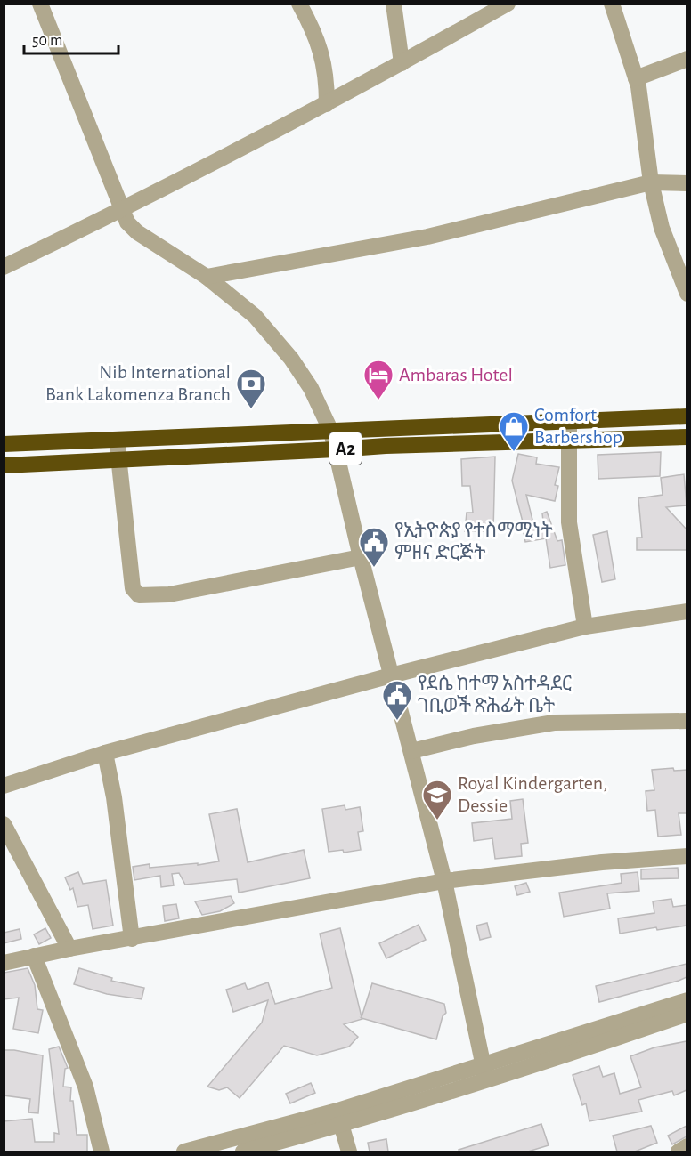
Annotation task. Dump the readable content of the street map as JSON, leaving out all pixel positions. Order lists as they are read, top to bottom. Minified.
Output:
{"streets":{"highway":["A2"]},"places":{"hotel":["Ambaras Hotel"],"bank":["Nib International Bank Lakomenza Branch"],"shop":["Comfort Barbershop"],"public building":["የኢትዮጵያ የተስማሚነት ምዘና ድርጅት","የደሴ ከተማ አስተዳደር ገቢወች ጽሕፊት ቤት"],"school or university":["Royal Kindergarten, Dessie"]},"scale_bar":"50 m"}
